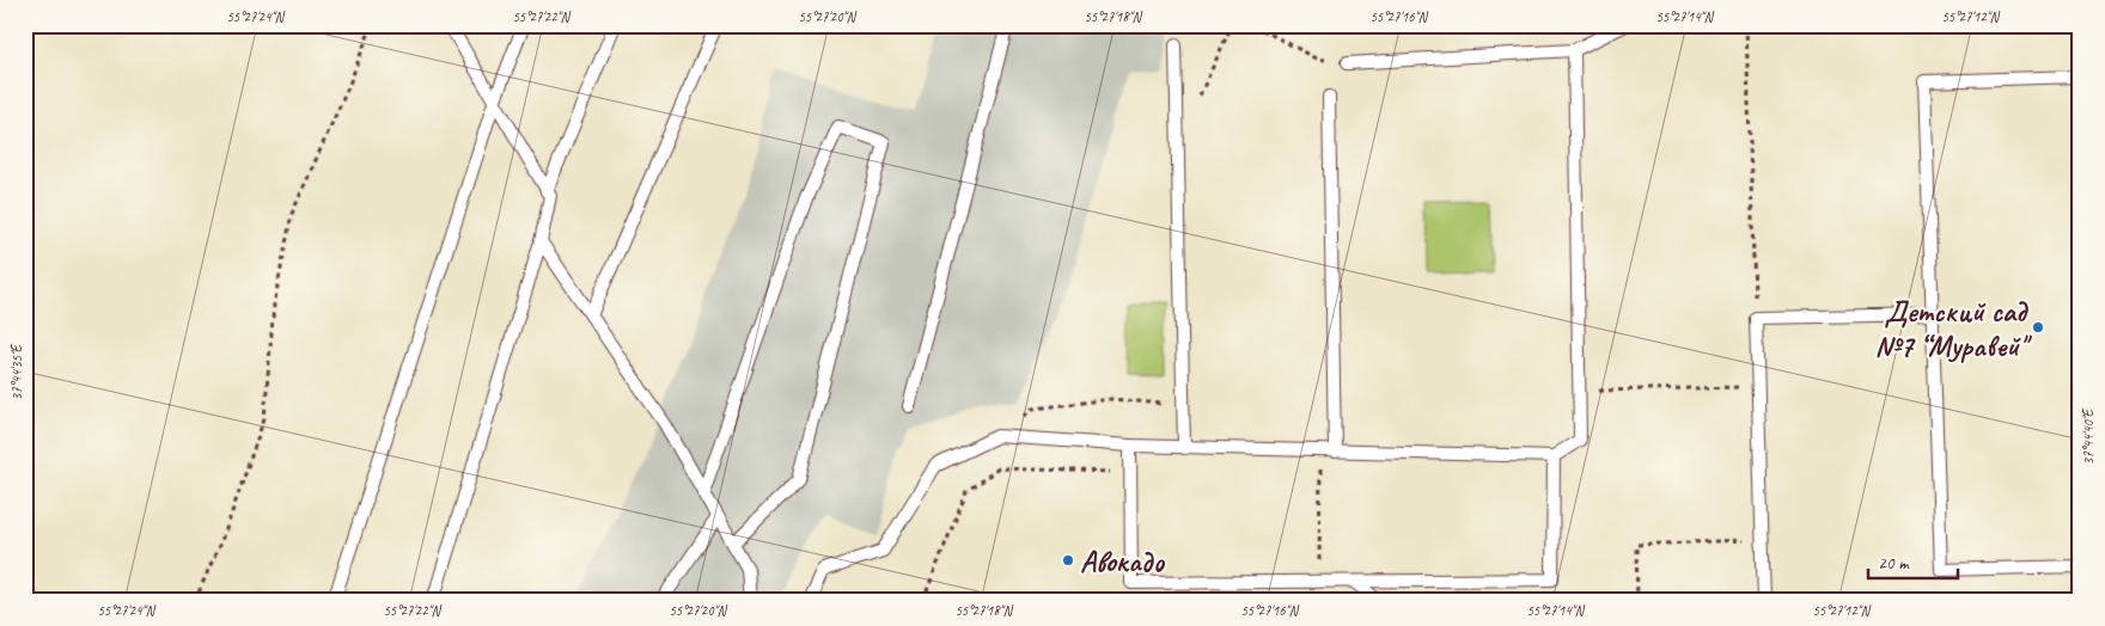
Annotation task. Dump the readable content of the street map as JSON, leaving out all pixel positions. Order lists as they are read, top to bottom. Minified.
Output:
{"places":["Детский сад №7 “Муравей\"","Авокадо"],"scale_bar":"20 m","coordinates":["55°27'24\"N","55°27'22\"N","55°27'20\"N","55°27'18\"N","55°27'16\"N","55°27'14\"N","55°27'12\"N","37°44'35\"E","37°44'40\"E"]}
